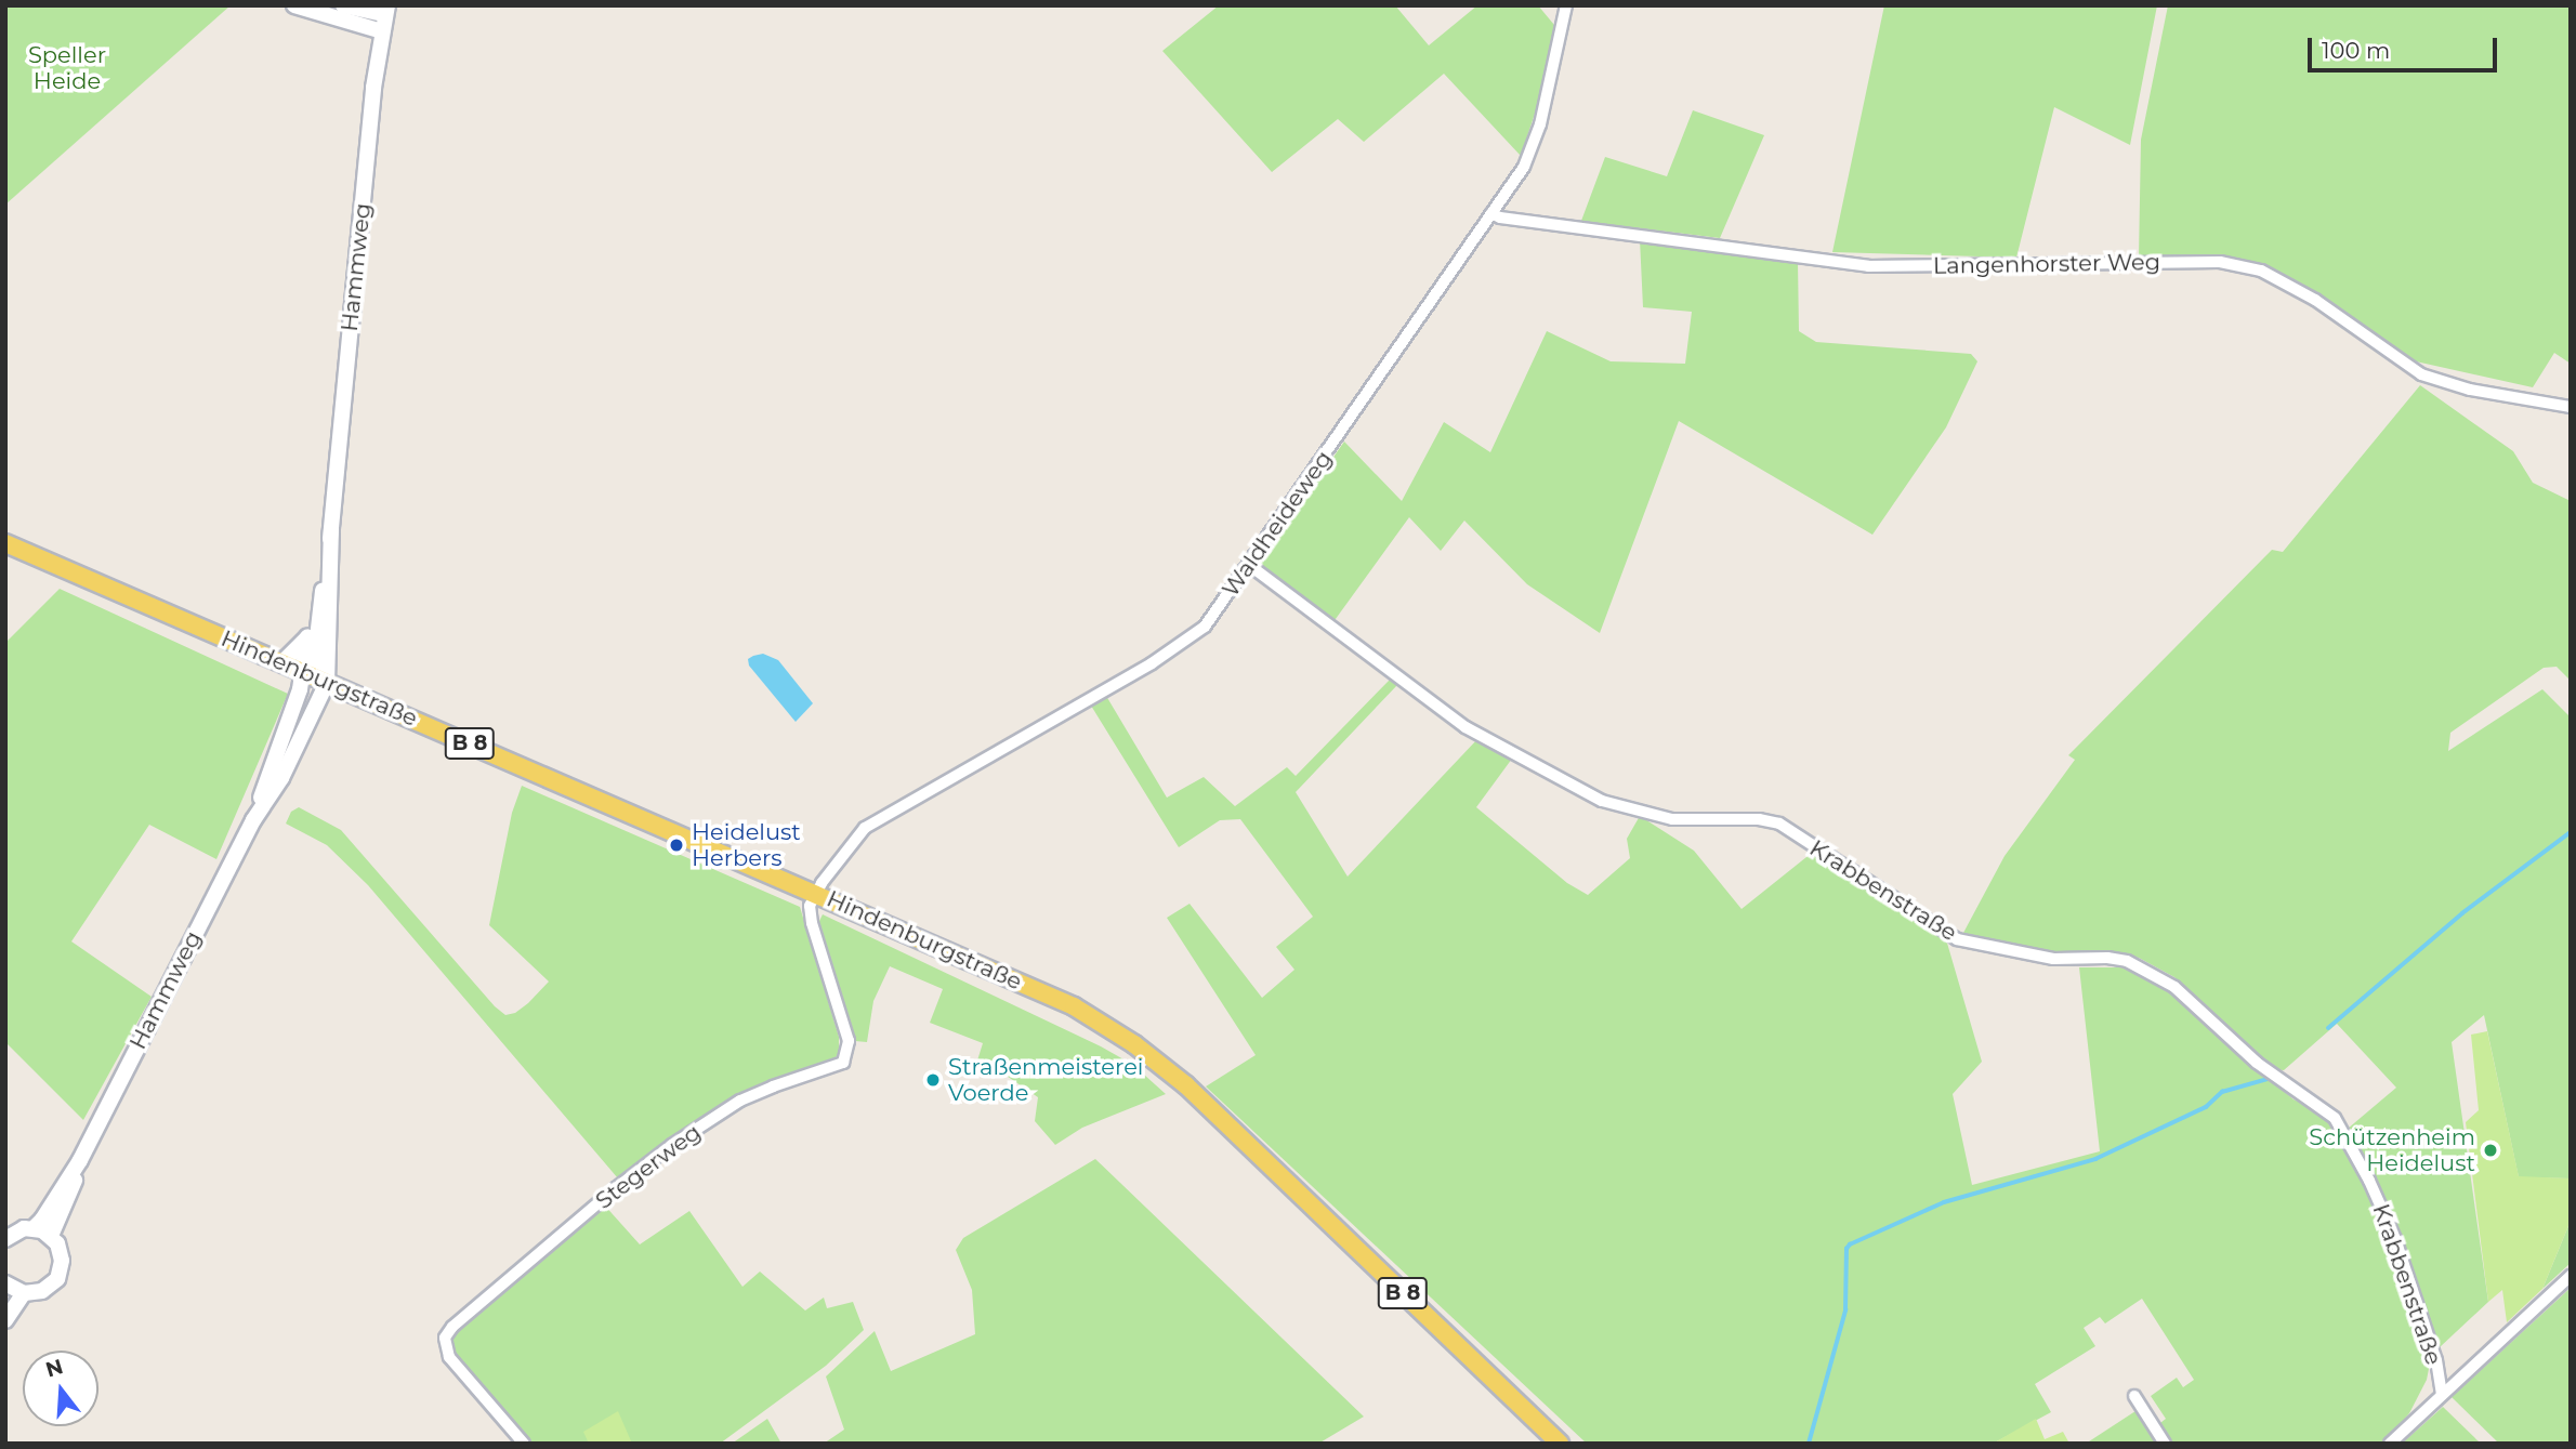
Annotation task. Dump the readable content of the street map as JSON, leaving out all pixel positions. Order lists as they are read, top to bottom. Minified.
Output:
{"streets":{"main road":["Hammweg","Hindenburgstraße","B 8"],"street":["Langenhorster Weg","Waldheideweg","Krabbenstraße","Stegerweg"]},"crossings":[["Langenhorster Weg","Waldheideweg"],["Hammweg","Hindenburgstraße"],["Waldheideweg","Hindenburgstraße"],["Waldheideweg","Krabbenstraße"],["Waldheideweg","Stegerweg"],["Hindenburgstraße","Stegerweg"]],"parks":["Speller Heide"],"places":["Heidelust Herbers","Straßenmeisterei Voerde","Schützenheim Heidelust"],"scale_bar":"100 m","north":"top"}
